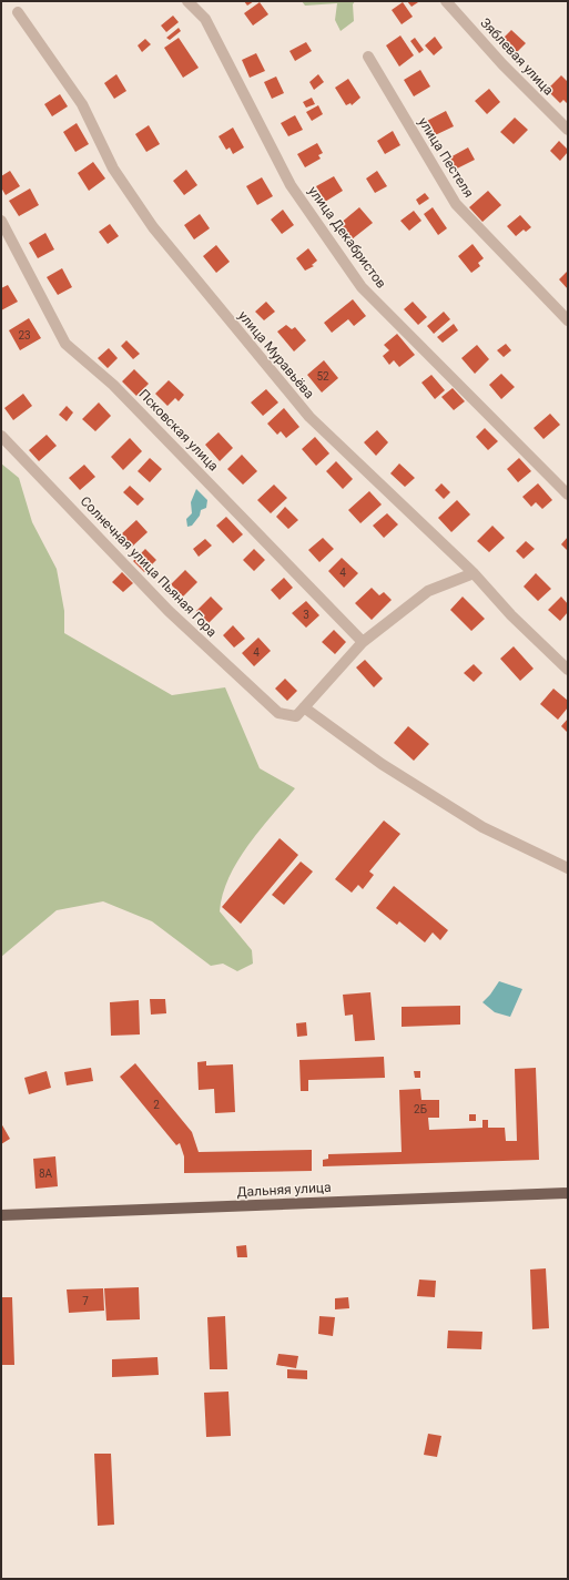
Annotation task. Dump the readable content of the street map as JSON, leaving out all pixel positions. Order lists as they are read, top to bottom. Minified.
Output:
{"streets":{"main road":["Дальняя улица"],"street":["Зяблевая улица","улица Пестеля","улица Декабристов","улица Муравьёва","Псковская улица","Солнечная улица Пьяная Гора"]},"house_numbers":["23","52","4","3","4","2","2Б","8А","7"]}
